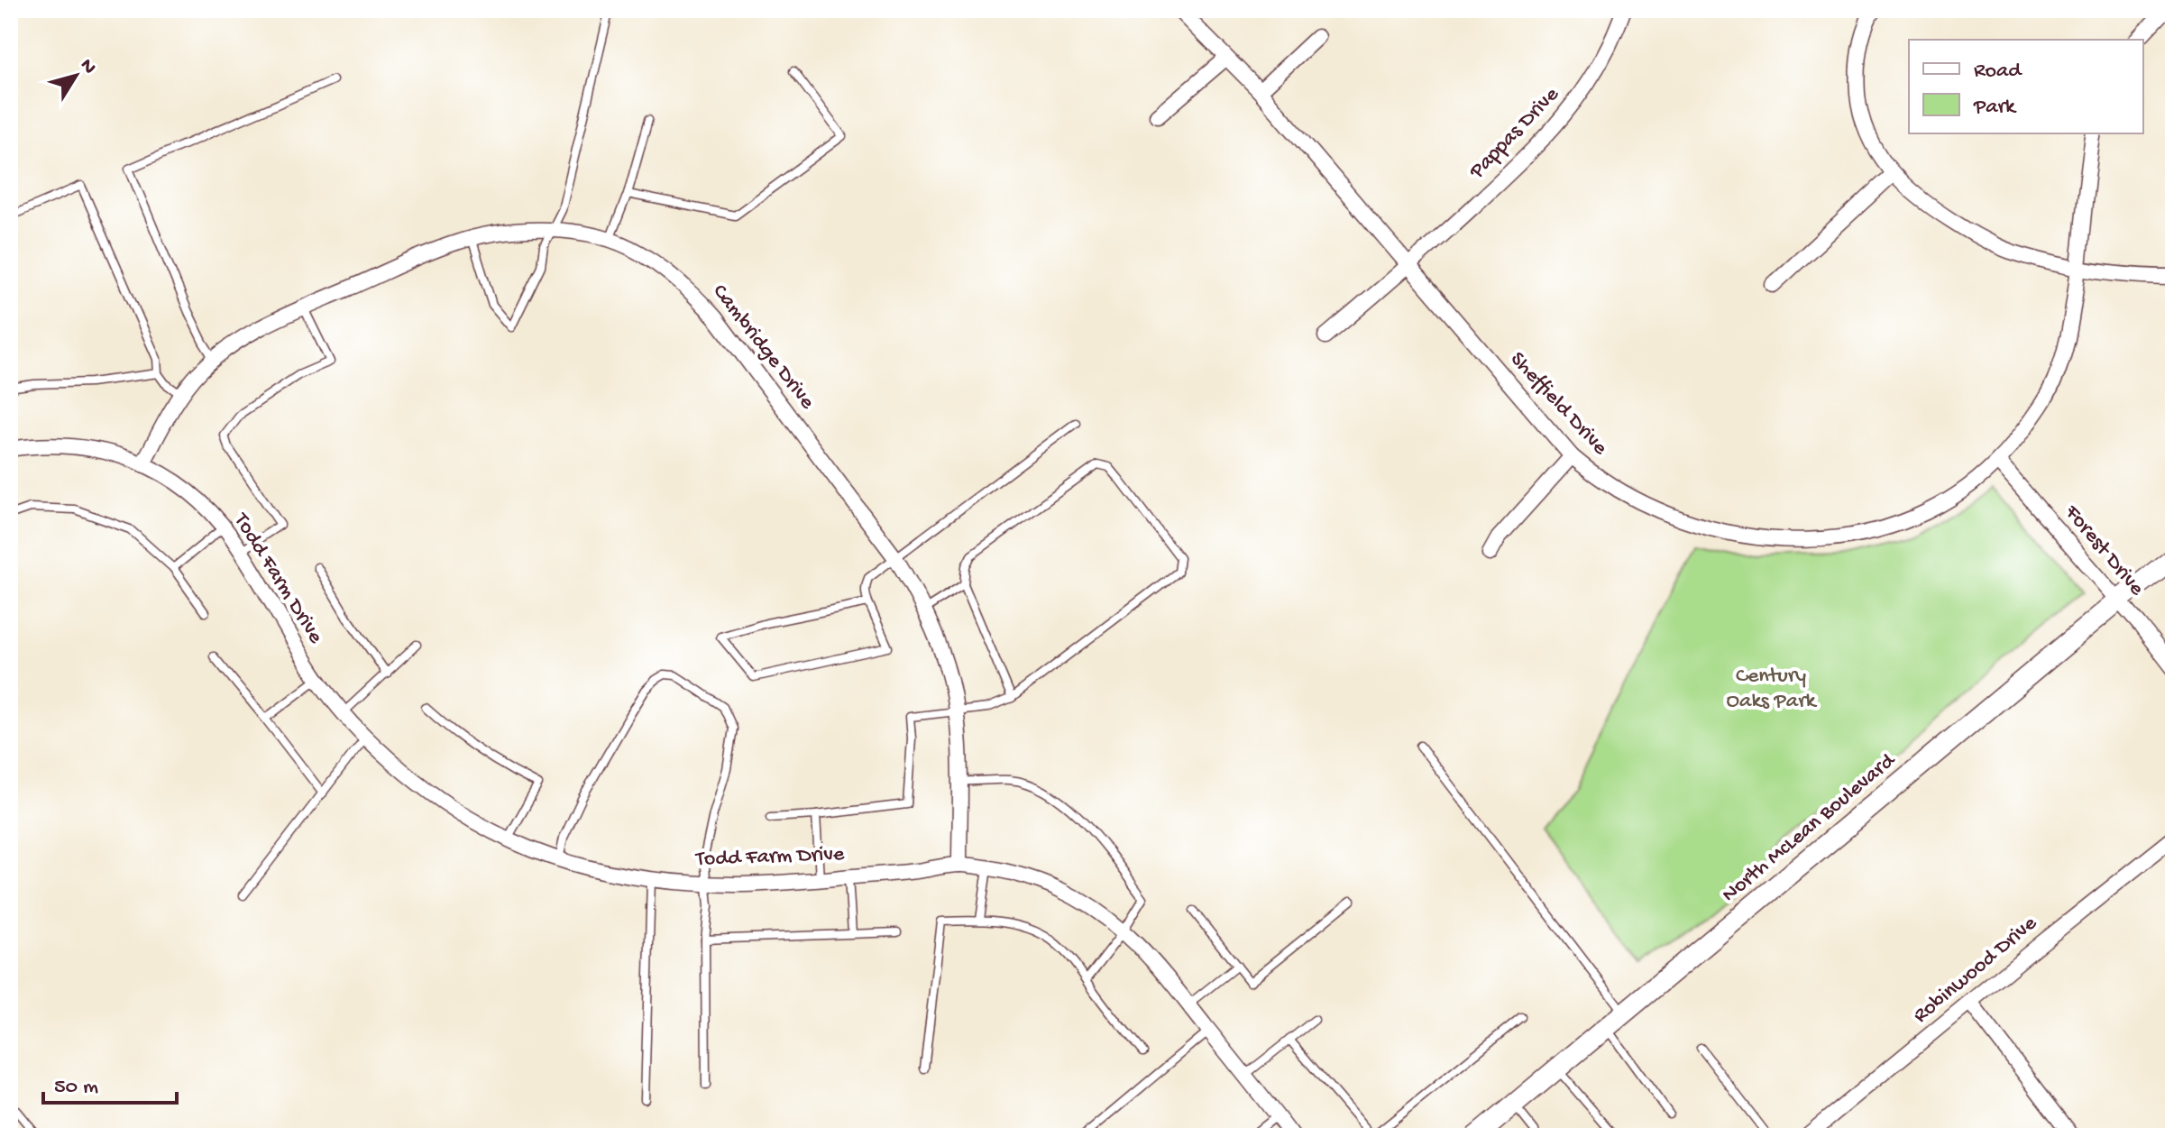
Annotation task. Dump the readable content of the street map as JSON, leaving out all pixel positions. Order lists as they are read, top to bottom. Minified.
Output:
{"streets":{"main road":["North McLean Boulevard"],"street":["Pappas Drive","Cambridge Drive","Sheffield Drive","Forest Drive","Todd Farm Drive","Robinwood Drive"]},"crossings":[["Pappas Drive","Sheffield Drive"],["Cambridge Drive","Todd Farm Drive"],["Sheffield Drive","Forest Drive"],["Forest Drive","North McLean Boulevard"]],"parks":["Century Oaks Park"],"legend":["Road","Park"],"scale_bar":"50 m","north":"top right"}
